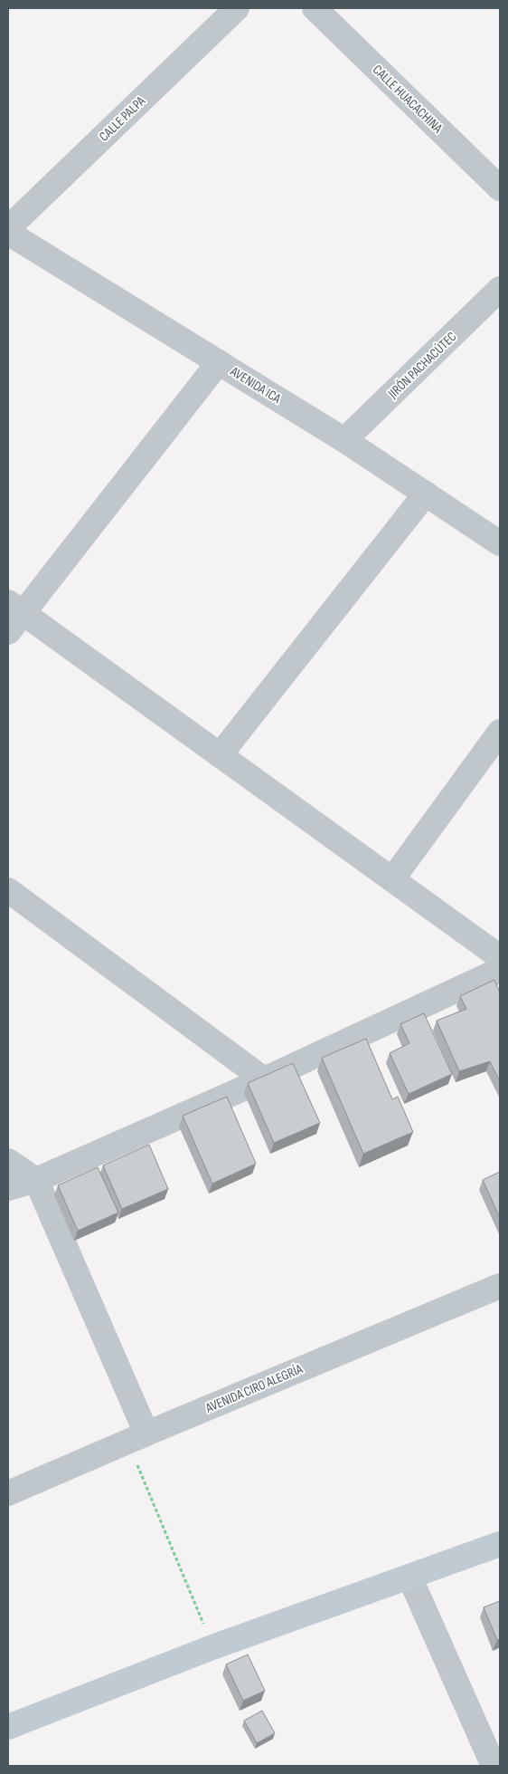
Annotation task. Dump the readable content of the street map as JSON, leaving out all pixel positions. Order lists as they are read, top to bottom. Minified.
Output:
{"streets":{"street":["CALLE HUACACHINA","CALLE PALPA","JIRÓN PACHACÚTEC","AVENIDA ICA","AVENIDA CIRO ALEGRÍA"]},"crossings":[["JIRÓN PACHACÚTEC","AVENIDA ICA"]]}
